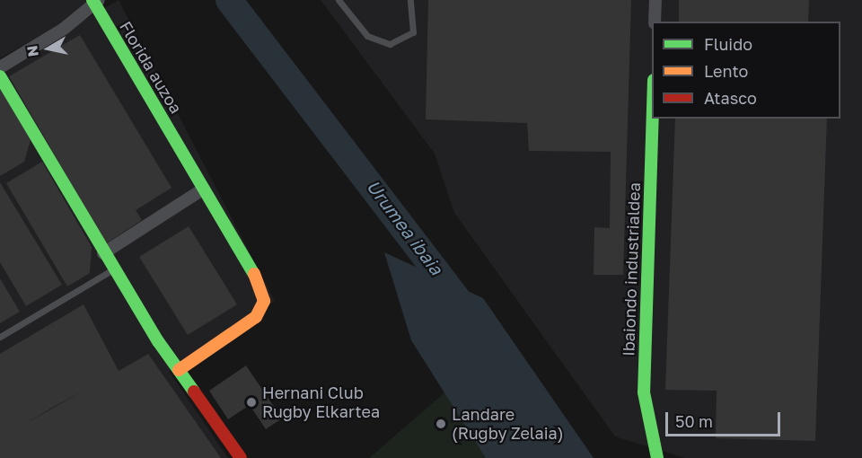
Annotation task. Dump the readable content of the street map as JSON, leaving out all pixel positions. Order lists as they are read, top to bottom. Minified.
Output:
{"streets":{"street":["Florida auzoa","Ibaiondo industrialdea"]},"water":["Urumea ibaia"],"places":["Hernani Club Rugby Elkartea","Landare (Rugby Zelaia)"],"legend":["Fluido","Lento","Atasco"],"scale_bar":"50 m","north":"left"}
